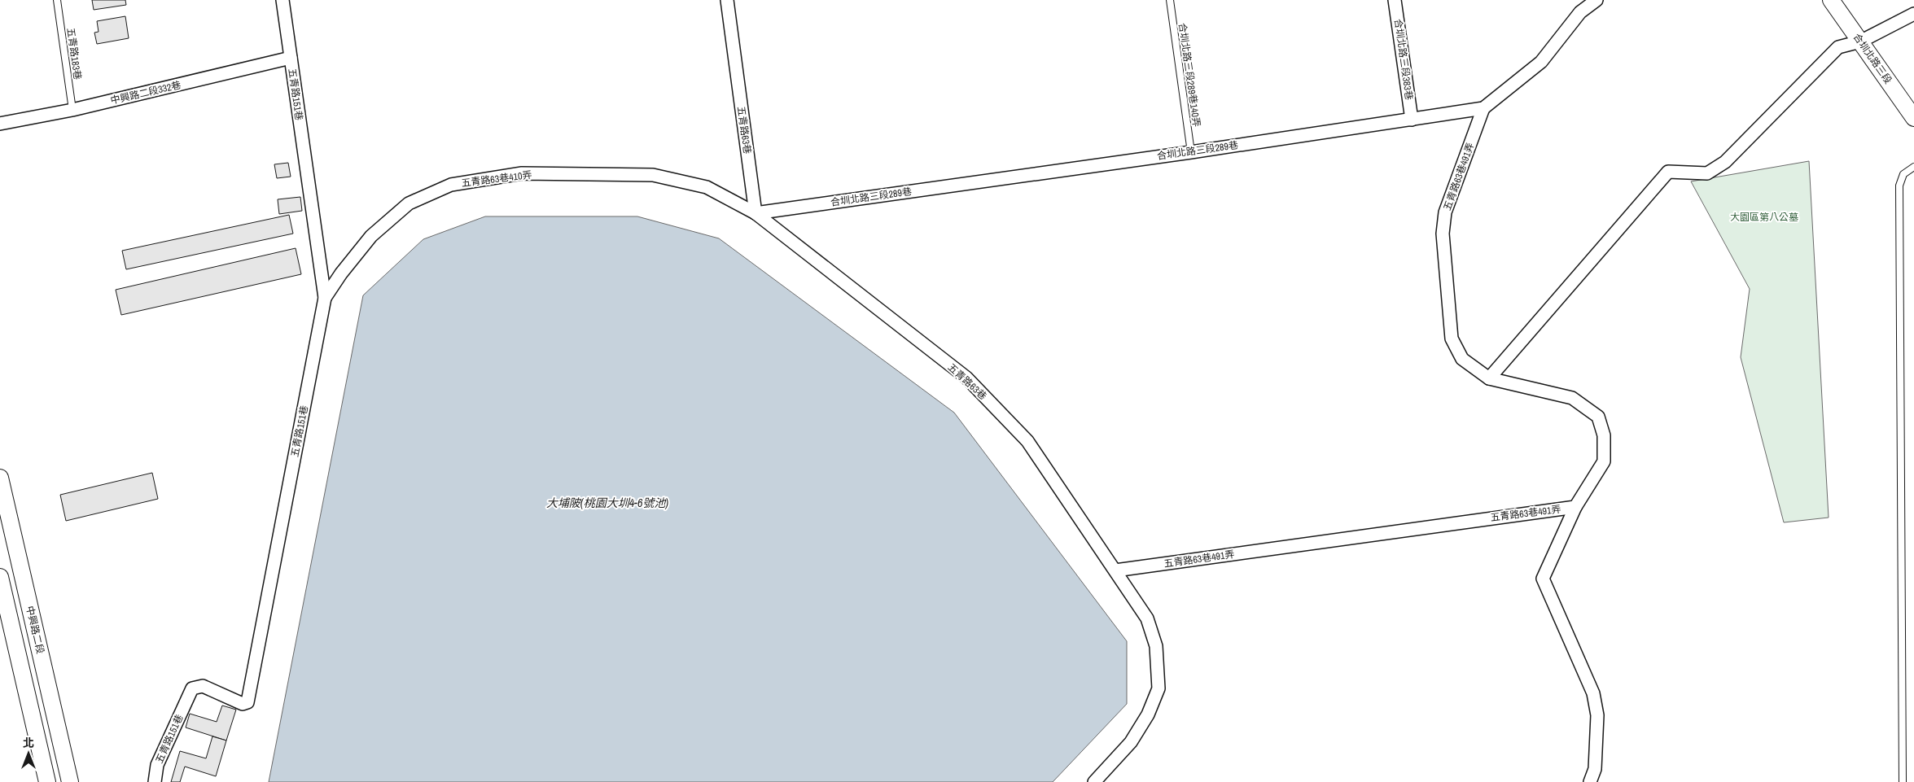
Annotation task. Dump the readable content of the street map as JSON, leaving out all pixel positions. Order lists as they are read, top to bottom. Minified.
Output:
{"streets":{"street":["合圳北路三段","合圳北路三段383巷","中興路二段332巷","五青路151巷","五青路63巷","合圳北路三段289巷","五青路63巷491弄","五青路63巷410弄","中興路二段"],"lane":["五青路183巷","合圳北路三段289巷140弄"]},"crossings":[["五青路183巷","中興路二段332巷"],["合圳北路三段383巷","合圳北路三段289巷"],["合圳北路三段289巷140弄","合圳北路三段289巷"],["中興路二段332巷","五青路151巷"],["五青路151巷","五青路63巷410弄"],["五青路63巷","合圳北路三段289巷"],["五青路63巷","五青路63巷491弄"],["五青路63巷","五青路63巷410弄"],["合圳北路三段289巷","五青路63巷491弄"],["合圳北路三段289巷","五青路63巷410弄"]],"water":["大埔陂(桃園大圳4-6號池)"],"parks":["大園區第八公墓"],"north":"top"}
